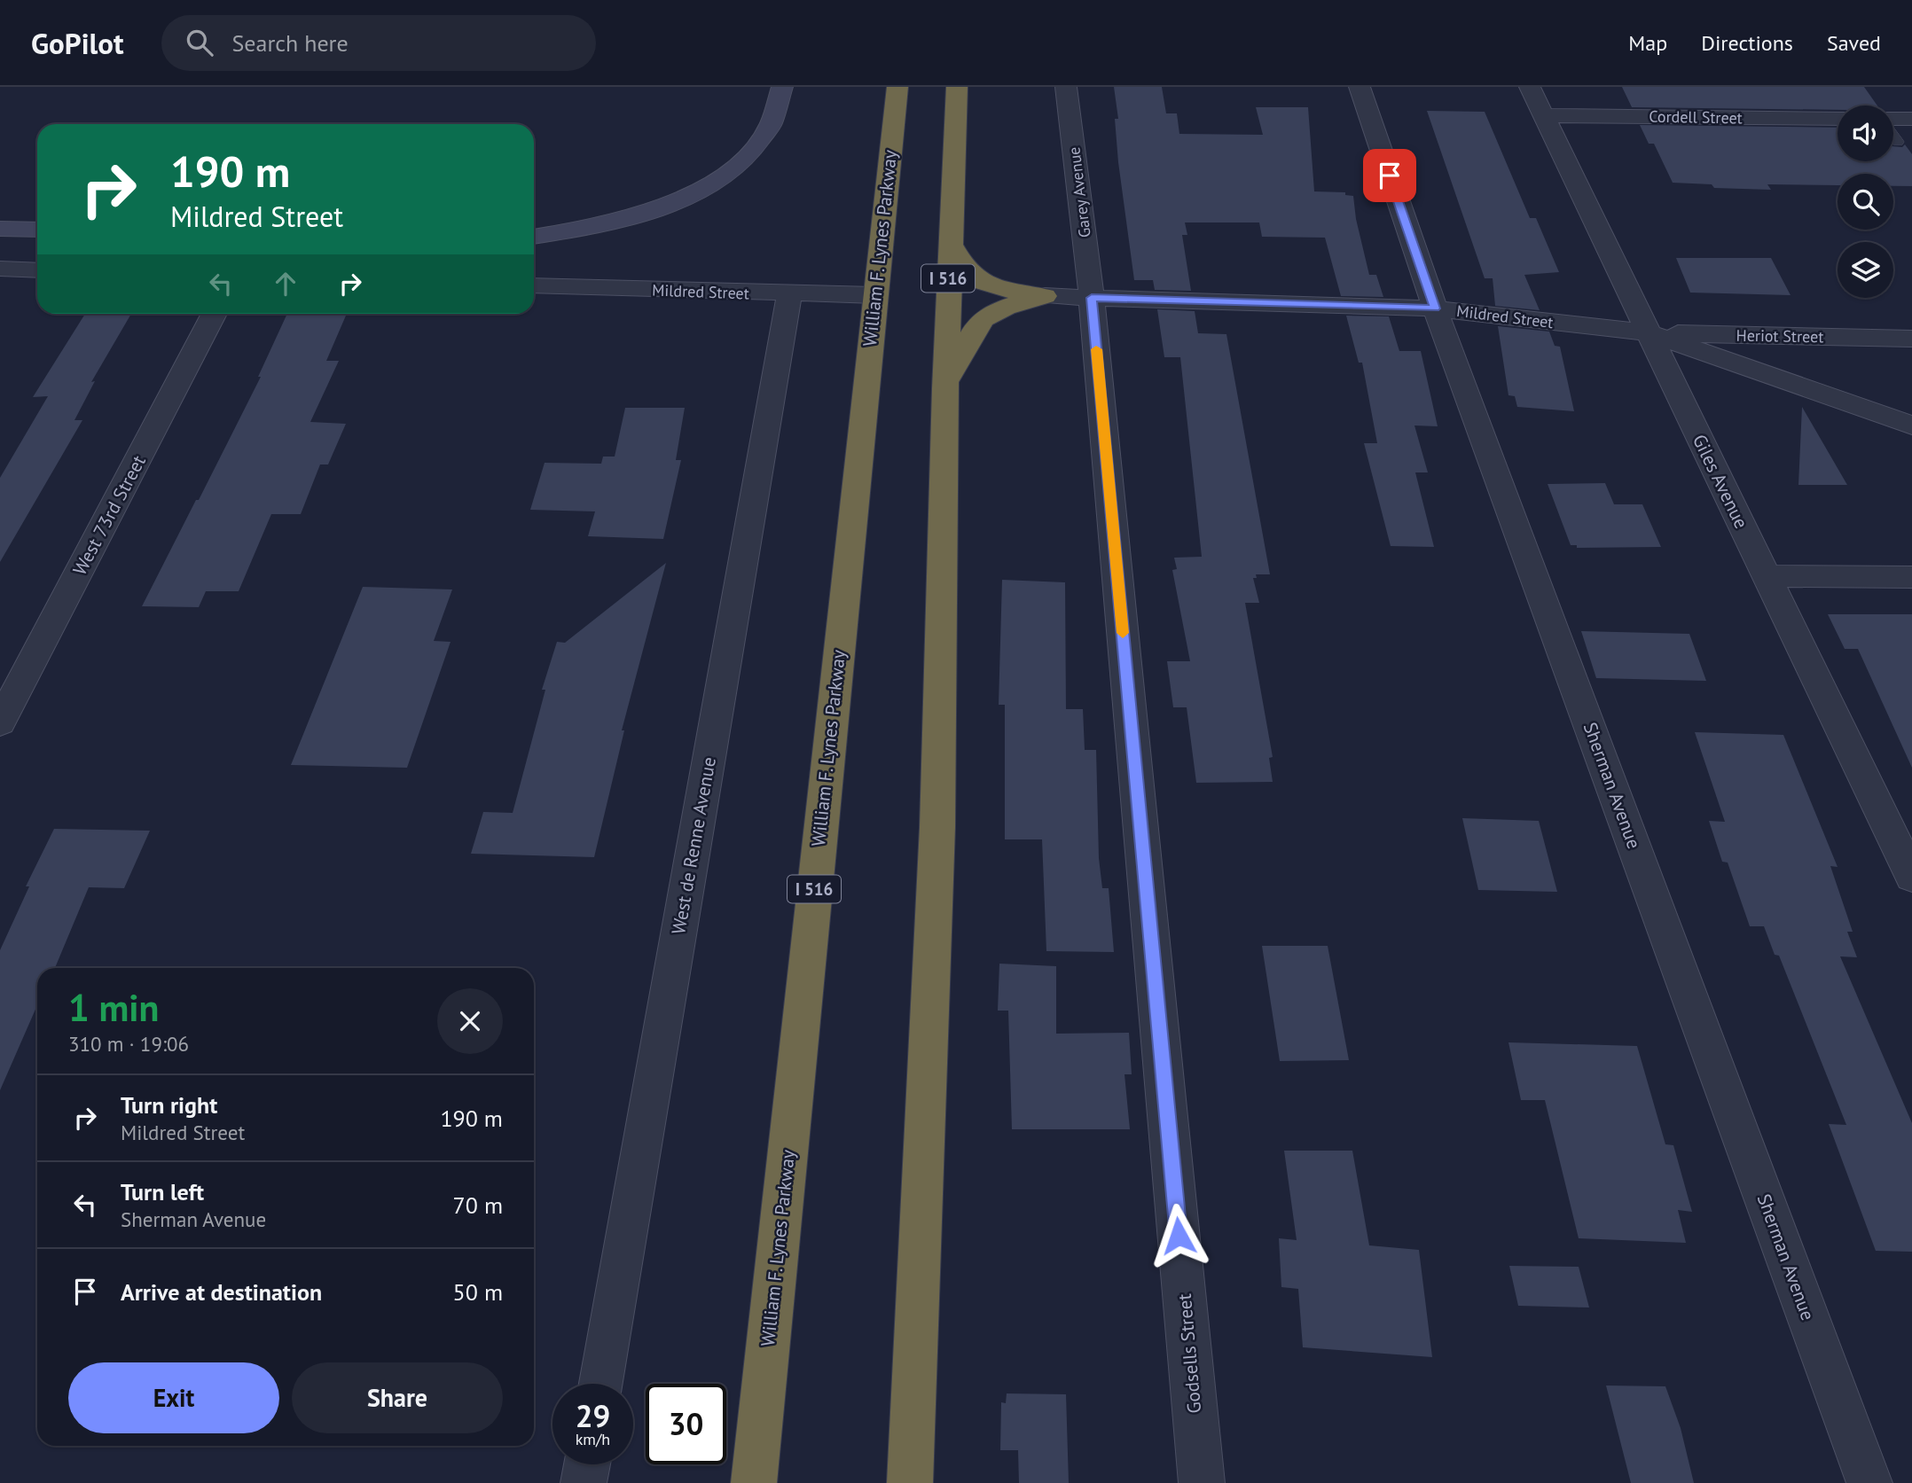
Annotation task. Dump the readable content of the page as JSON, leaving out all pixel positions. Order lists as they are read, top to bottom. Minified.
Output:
{"streets":{"highway":["William F. Lynes Parkway","I 516"],"street":["Cordell Street","Garey Avenue","Mildred Street","Heriot Street","Giles Avenue","West 73rd Street","Sherman Avenue","West de Renne Avenue","Godsells Street"]},"crossings":[["Cordell Street","Giles Avenue"],["Garey Avenue","Mildred Street"],["Garey Avenue","Godsells Street"],["William F. Lynes Parkway","Mildred Street"],["Mildred Street","Heriot Street"],["Mildred Street","Giles Avenue"],["Mildred Street","Sherman Avenue"],["Mildred Street","West de Renne Avenue"],["Mildred Street","Godsells Street"],["Heriot Street","Giles Avenue"]],"page":{"header":"GoPilot","search":"Search here","nav":["Map","Directions","Saved"],"turn":["190 m","Mildred Street"],"heading":["1 min","310 m · 19:06"],"list":[{"name":"Turn right","note":"Mildred Street","value":"190 m"},{"name":"Turn left","note":"Sherman Avenue","value":"70 m"},{"name":"Arrive at destination","value":"50 m"}],"buttons":["Exit","Share"],"speed":"29 km/h","limit":"30"}}
